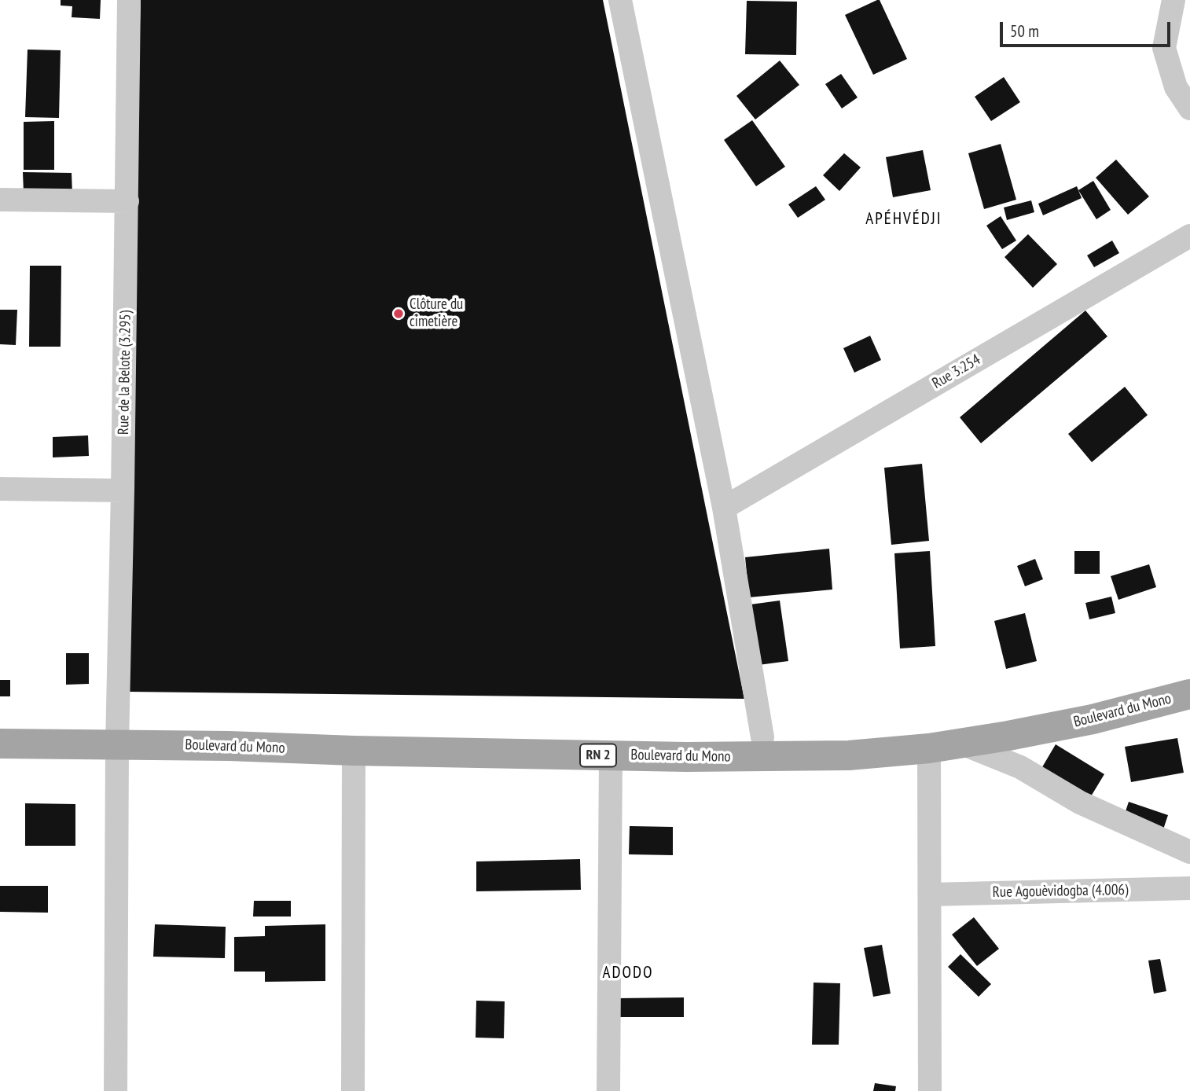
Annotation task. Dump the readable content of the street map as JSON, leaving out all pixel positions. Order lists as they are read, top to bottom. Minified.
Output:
{"streets":{"main road":["Boulevard du Mono","RN 2"],"street":["Rue 3.254","Rue de la Belote (3.295)","Rue Agouèvidogba (4.006)"]},"crossings":[["Rue de la Belote (3.295)","Boulevard du Mono"]],"districts":["APÉHVÉDJI","ADODO"],"places":["Clôture du cimetière"],"scale_bar":"50 m"}
